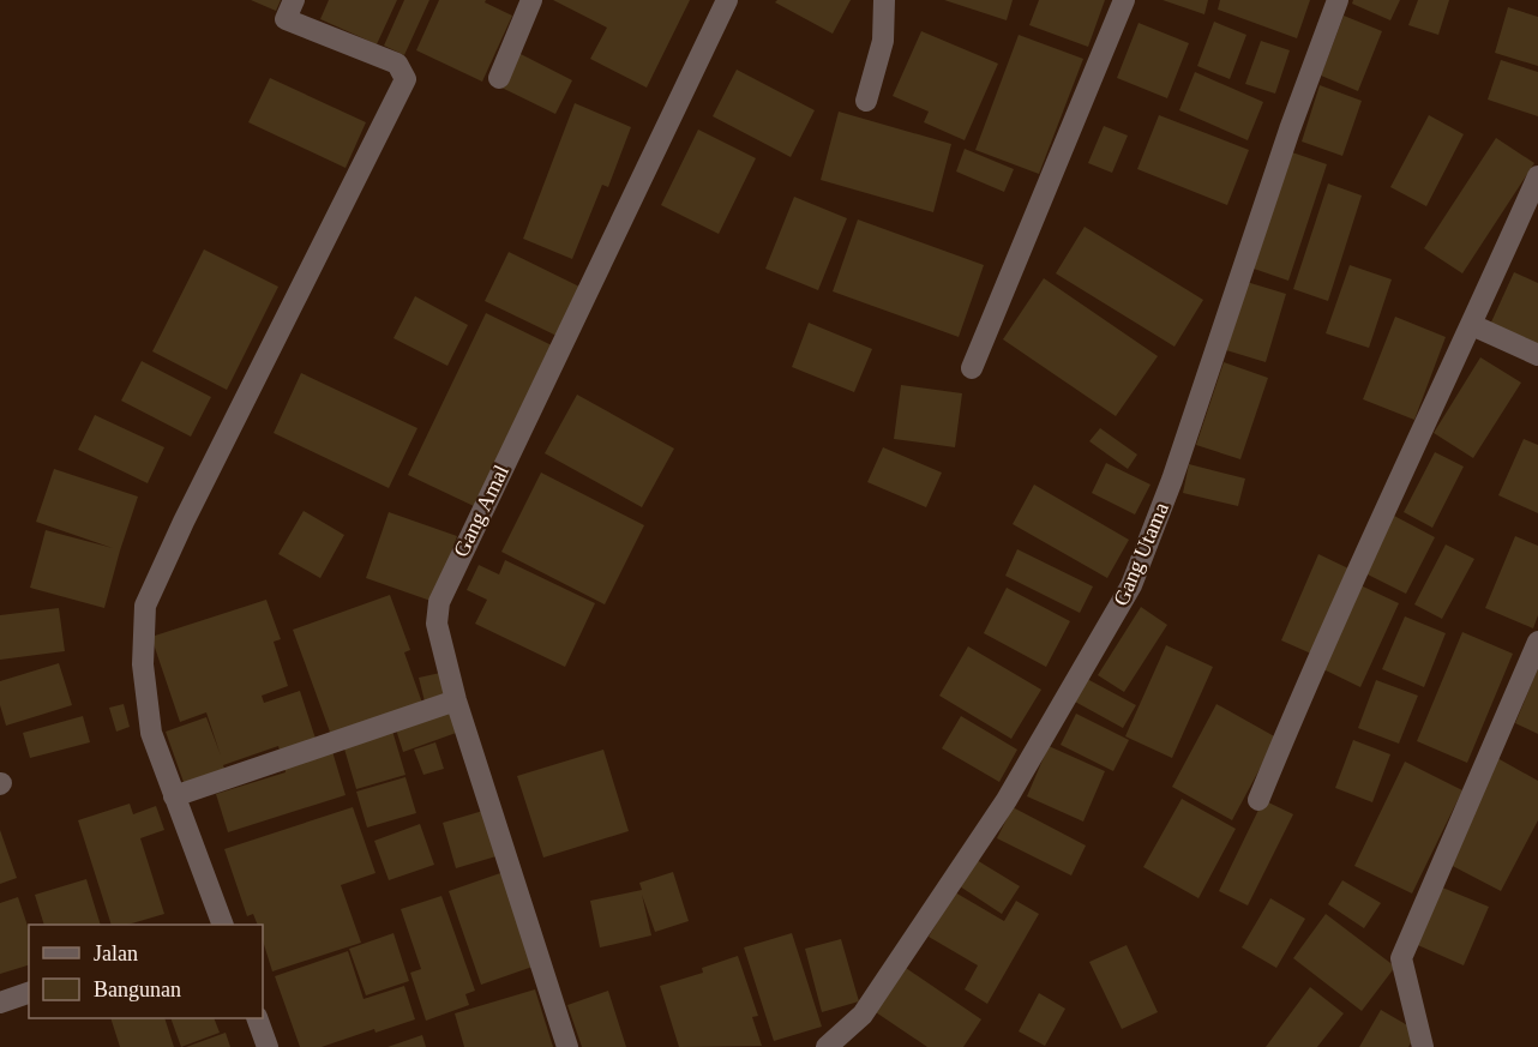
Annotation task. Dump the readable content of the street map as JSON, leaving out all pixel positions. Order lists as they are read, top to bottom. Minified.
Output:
{"streets":{"street":["Gang Amal","Gang Utama"]},"legend":["Jalan","Bangunan"]}
